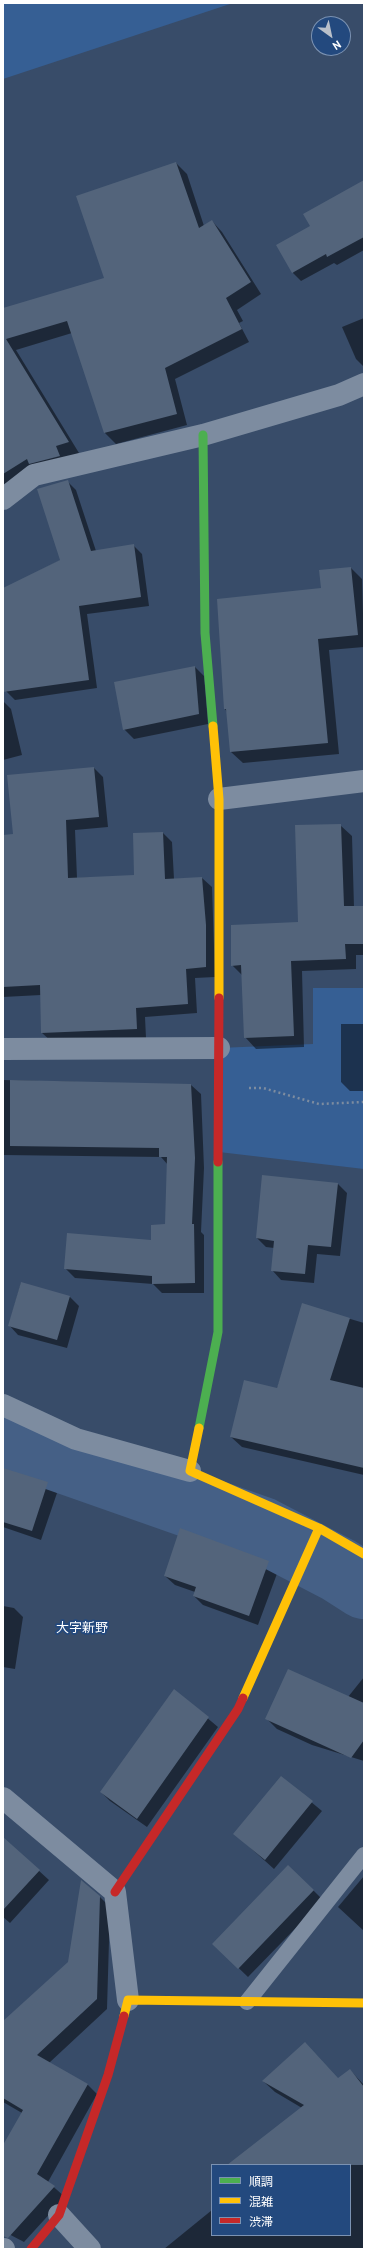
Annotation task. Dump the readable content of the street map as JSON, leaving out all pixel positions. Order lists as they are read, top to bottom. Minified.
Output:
{"districts":["大字新野"],"legend":["順調","混雑","渋滞"],"north":"bottom right"}
